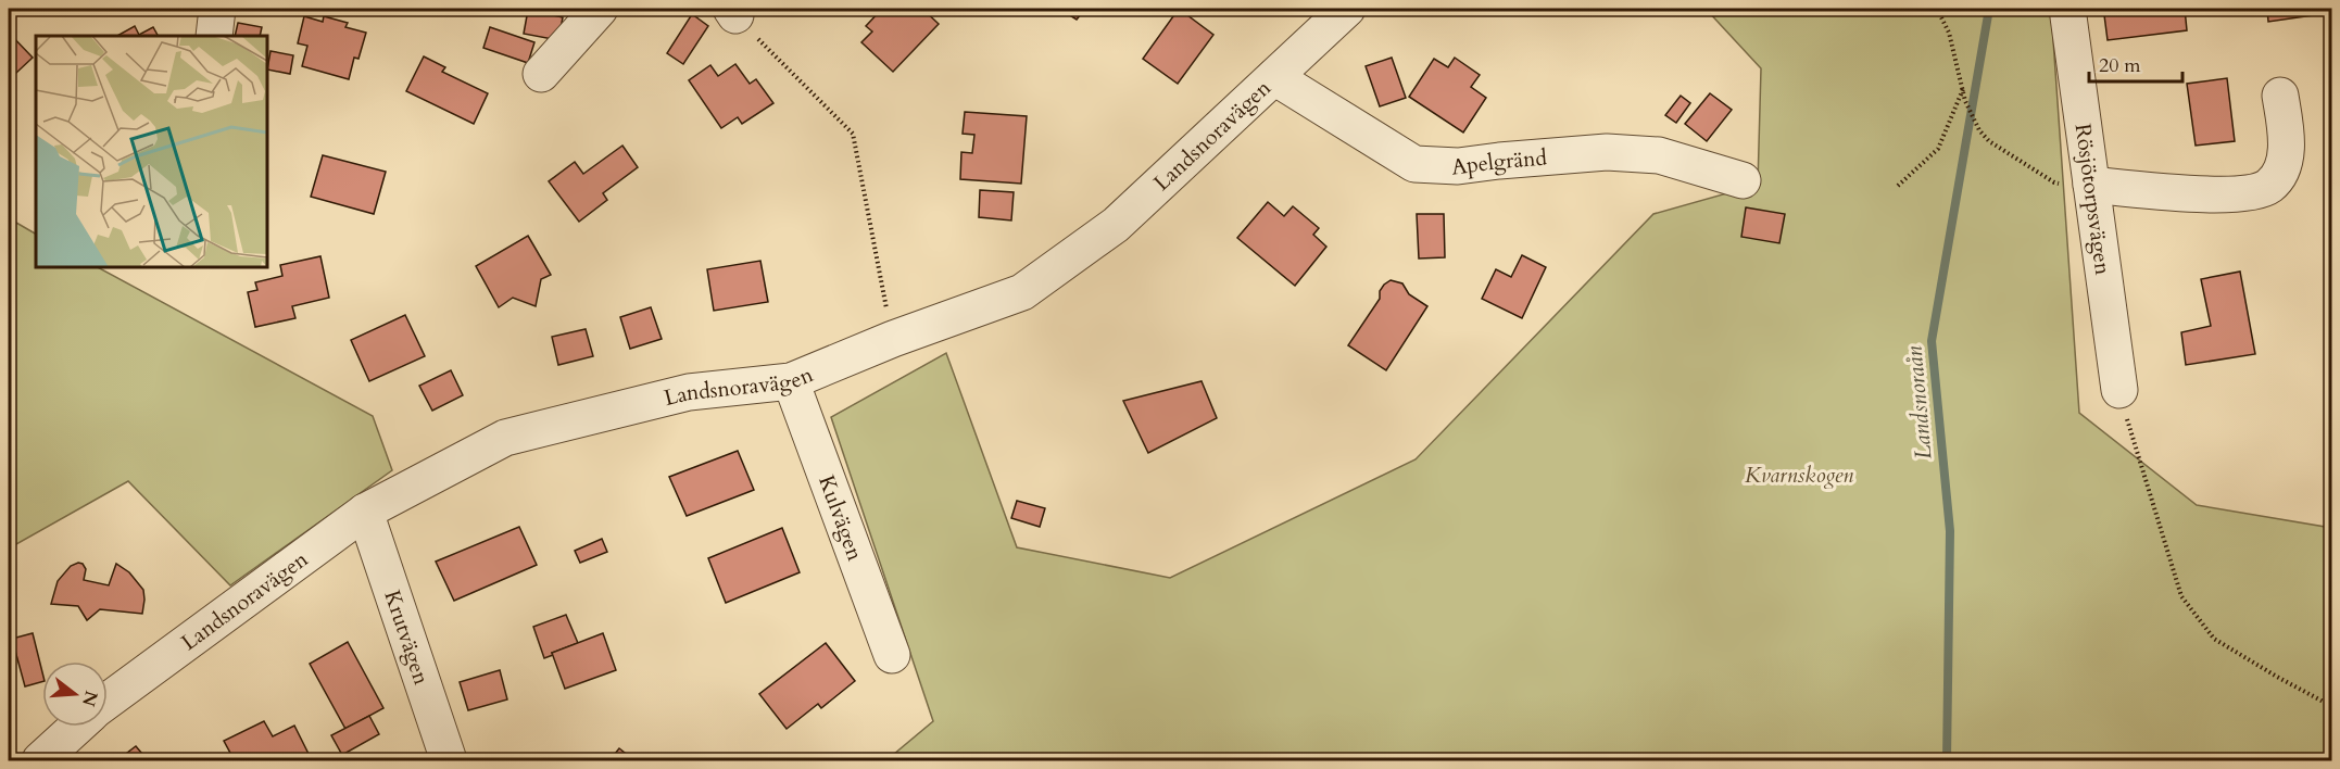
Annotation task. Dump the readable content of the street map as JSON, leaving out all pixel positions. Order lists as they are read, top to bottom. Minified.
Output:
{"streets":{"street":["Landsnoravägen","Apelgränd","Rösjötorpsvägen","Kulvägen","Krutvägen"]},"crossings":[["Landsnoravägen","Apelgränd"],["Landsnoravägen","Kulvägen"],["Landsnoravägen","Krutvägen"]],"water":["Landsnoraån"],"parks":["Kvarnskogen"],"scale_bar":"20 m","north":"right"}
